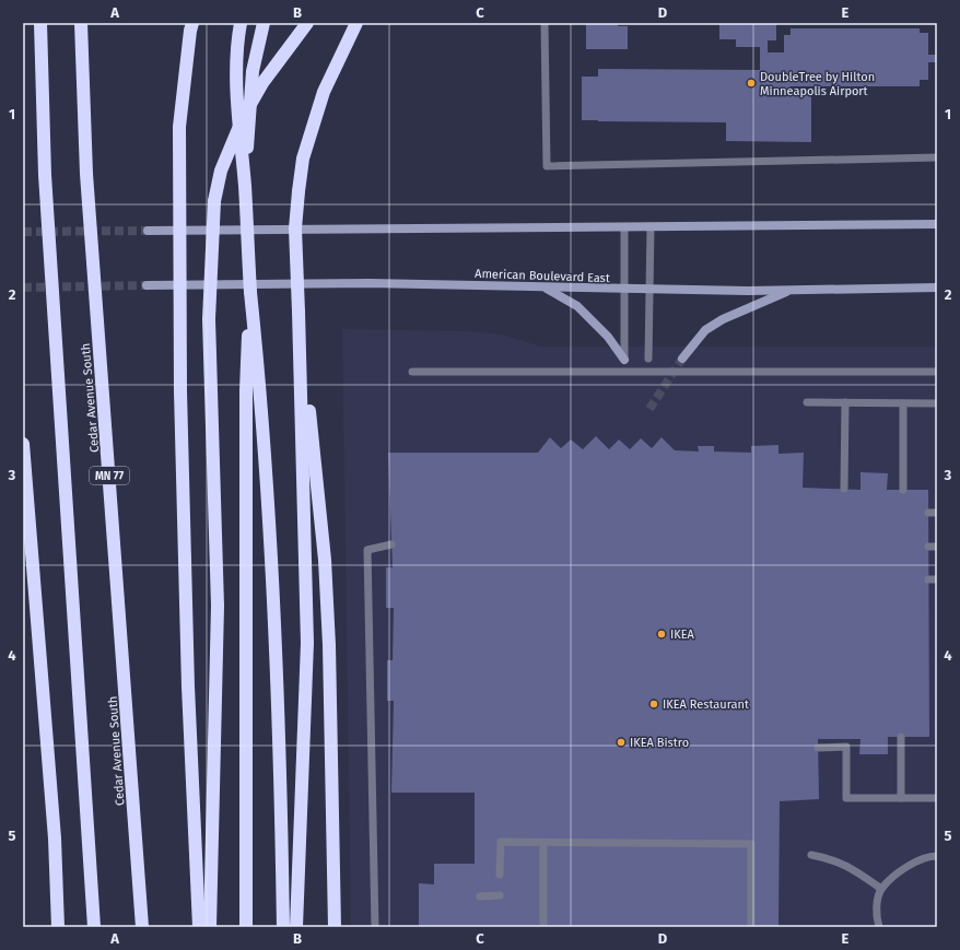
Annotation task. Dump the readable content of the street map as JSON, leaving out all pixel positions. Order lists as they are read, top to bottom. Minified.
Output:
{"streets":{"highway":["Cedar Avenue South","MN 77"],"main road":["American Boulevard East"]},"places":["DoubleTree by Hilton Minneapolis Airport","IKEA","IKEA Restaurant","IKEA Bistro"],"grid":{"columns":["A","B","C","D","E"],"rows":["1","2","3","4","5"]}}
